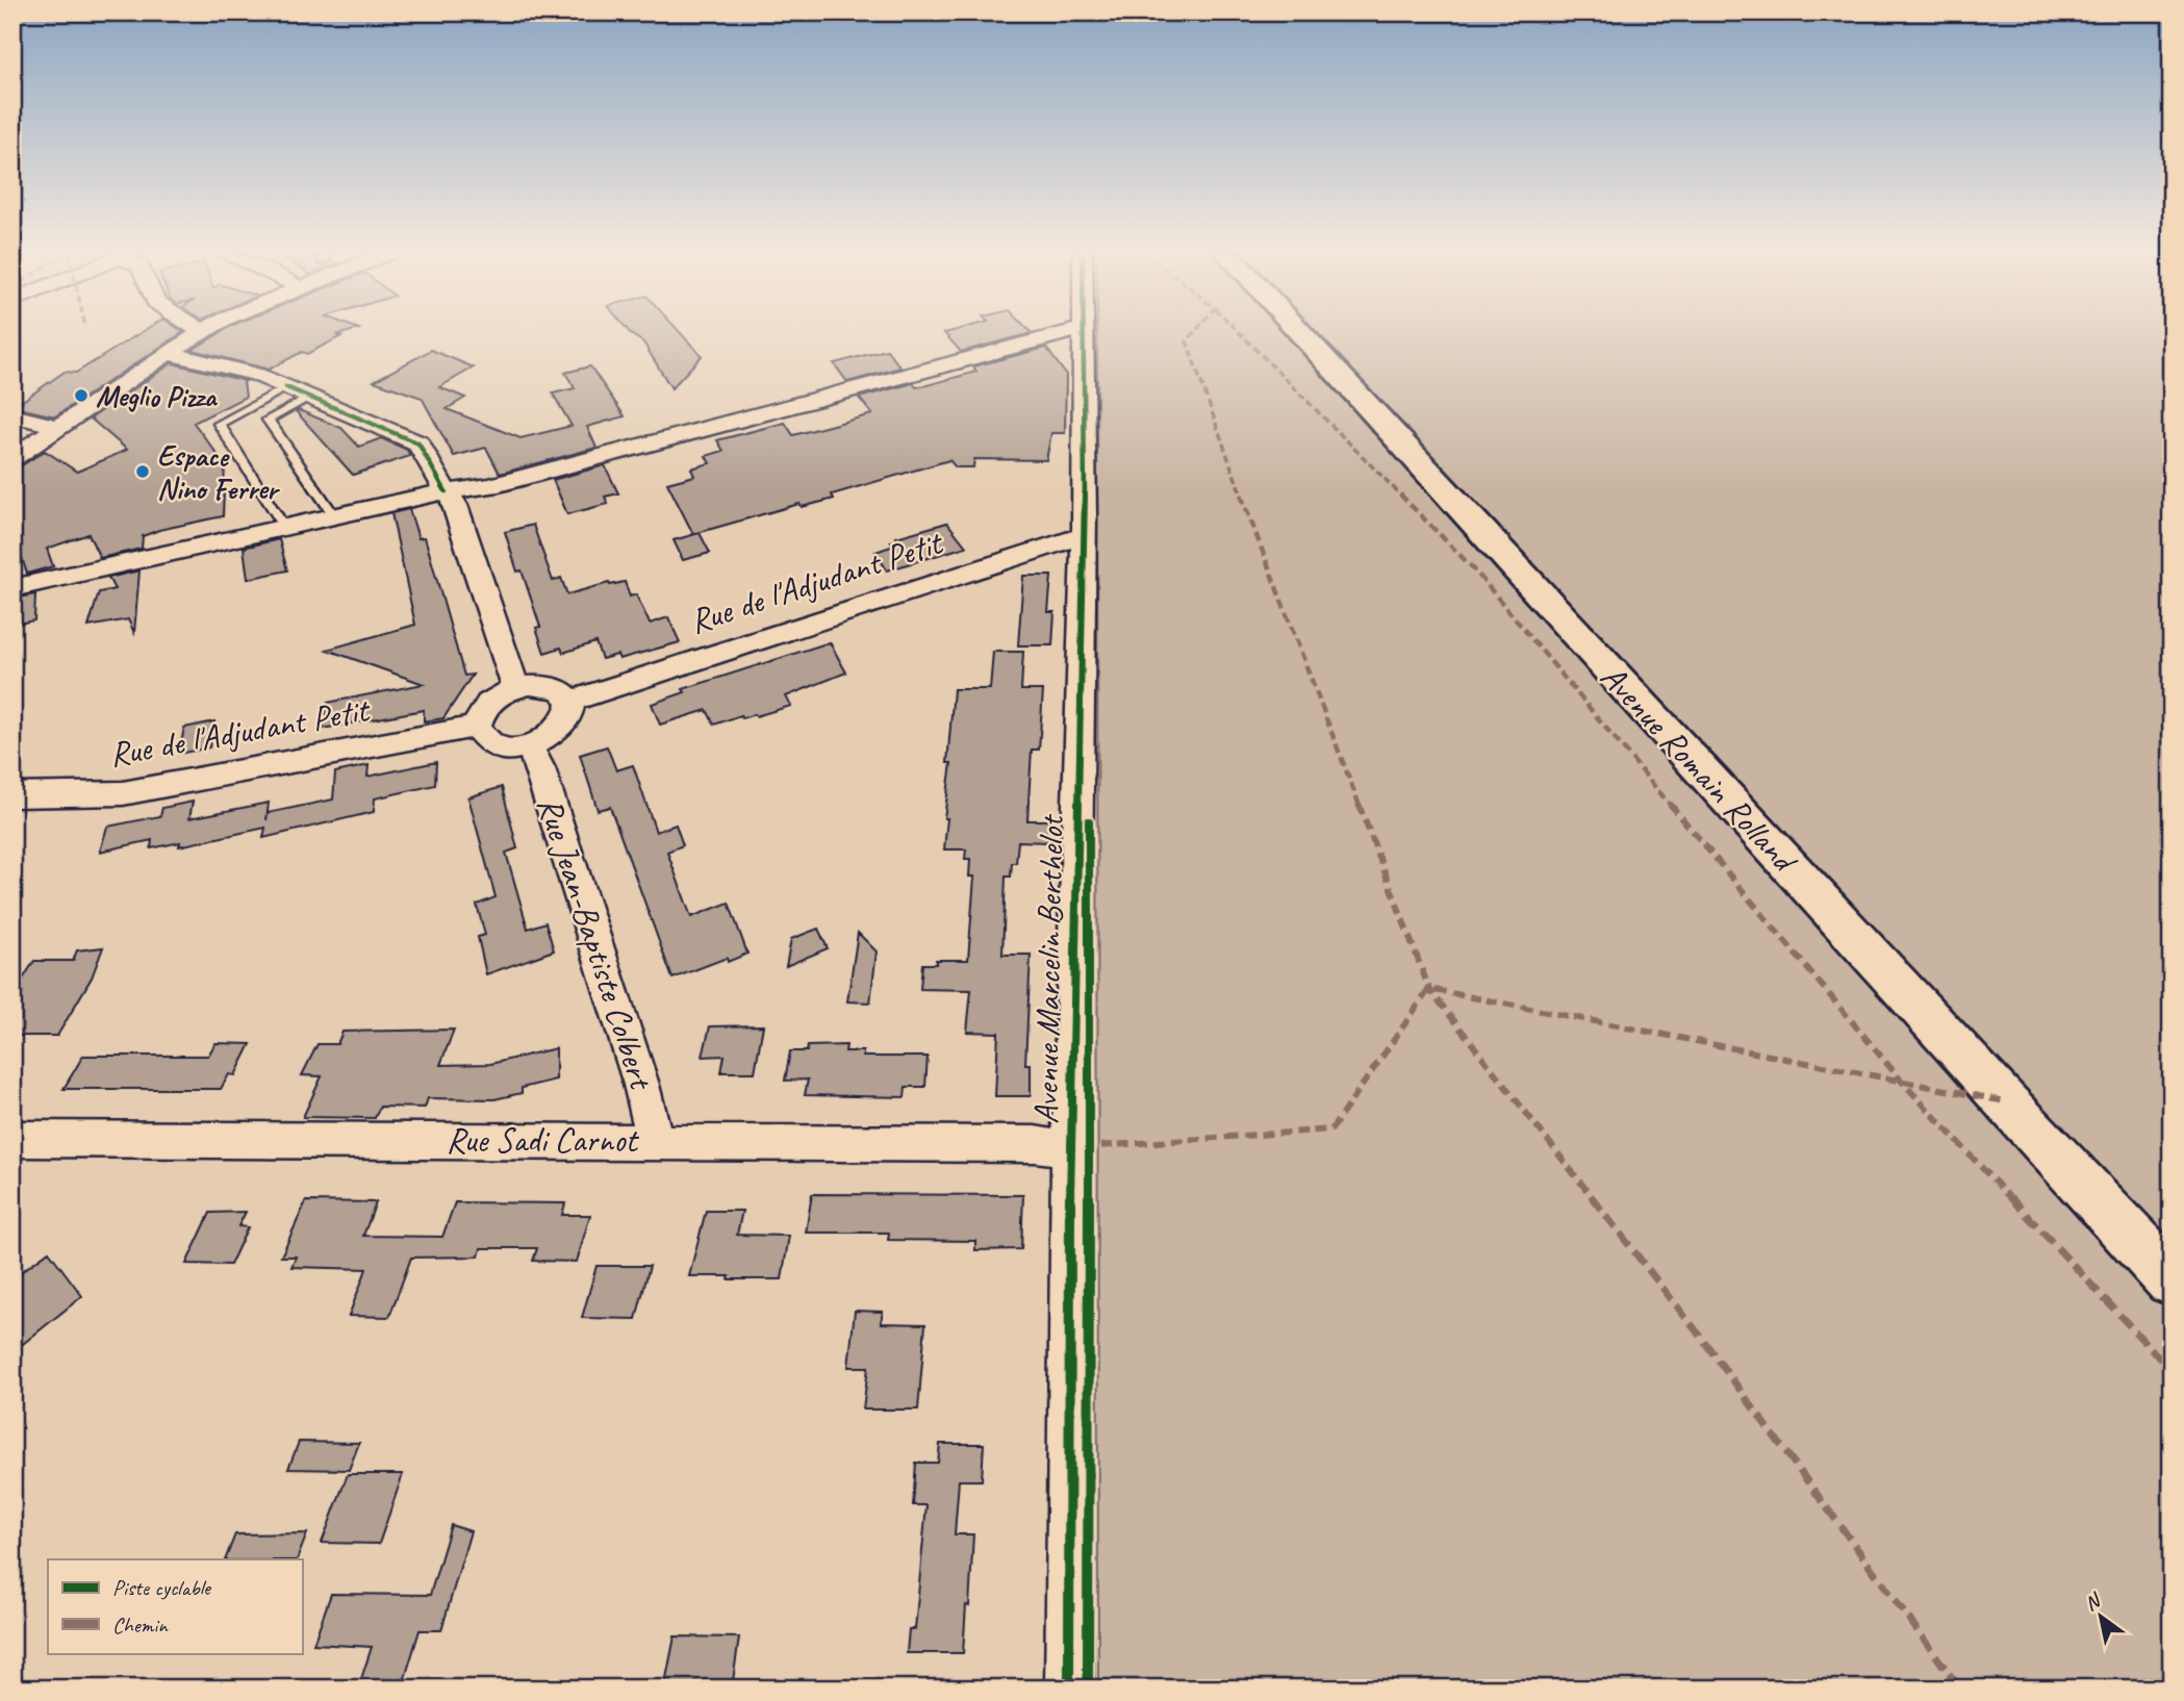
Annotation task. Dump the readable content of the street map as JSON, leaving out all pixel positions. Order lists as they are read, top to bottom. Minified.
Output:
{"streets":{"main road":["Avenue Romain Rolland"],"street":["Rue de l'Adjudant Petit","Rue Jean-Baptiste Colbert","Avenue Marcelin Berthelot","Rue Sadi Carnot"]},"crossings":[["Rue de l'Adjudant Petit","Rue Jean-Baptiste Colbert"],["Rue de l'Adjudant Petit","Avenue Marcelin Berthelot"],["Rue Jean-Baptiste Colbert","Rue Sadi Carnot"],["Avenue Marcelin Berthelot","Rue Sadi Carnot"]],"places":["Meglio Pizza","Espace Nino Ferrer"],"legend":["Piste cyclable","Chemin"],"north":"top left"}
